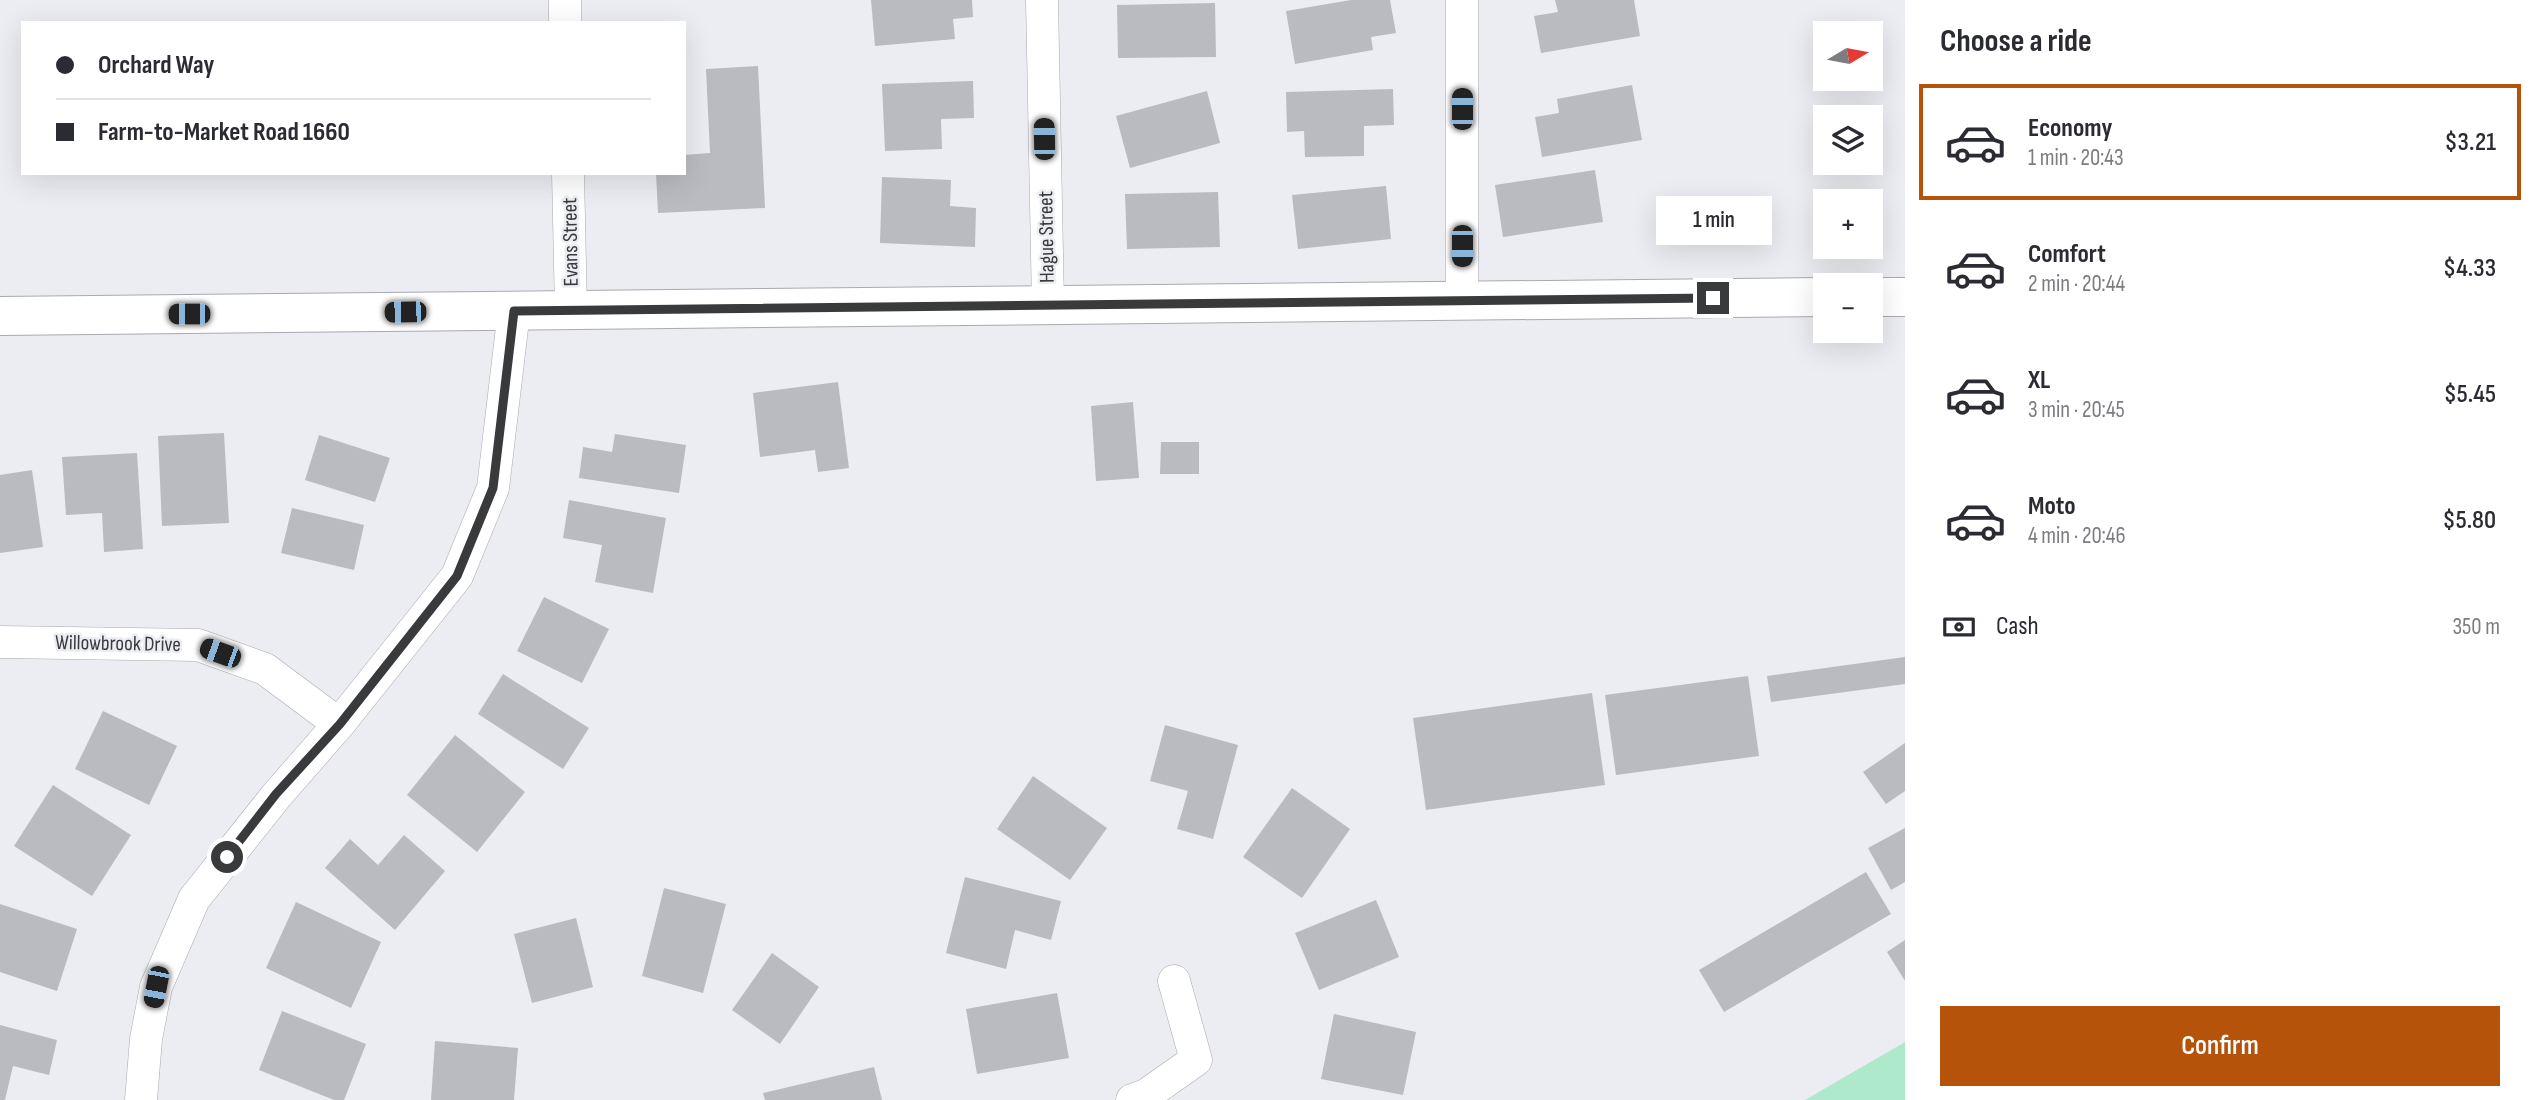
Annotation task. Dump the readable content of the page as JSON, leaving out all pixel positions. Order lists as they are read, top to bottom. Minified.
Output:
{"streets":{"street":["Hague Street","Evans Street","Willowbrook Drive"]},"north":"right","page":{"heading":"Choose a ride","map_buttons":["+","−"],"banner":["Orchard Way","Farm-to-Market Road 1660"],"list":[{"name":"Economy","note":"1 min · 20:43","value":"$3.21"},{"name":"Comfort","note":"2 min · 20:44","value":"$4.33"},{"name":"XL","note":"3 min · 20:45","value":"$5.45"},{"name":"Moto","note":"4 min · 20:46","value":"$5.80"}],"bubble":"1 min","pay":["Cash","350 m"],"buttons":"Confirm"}}
